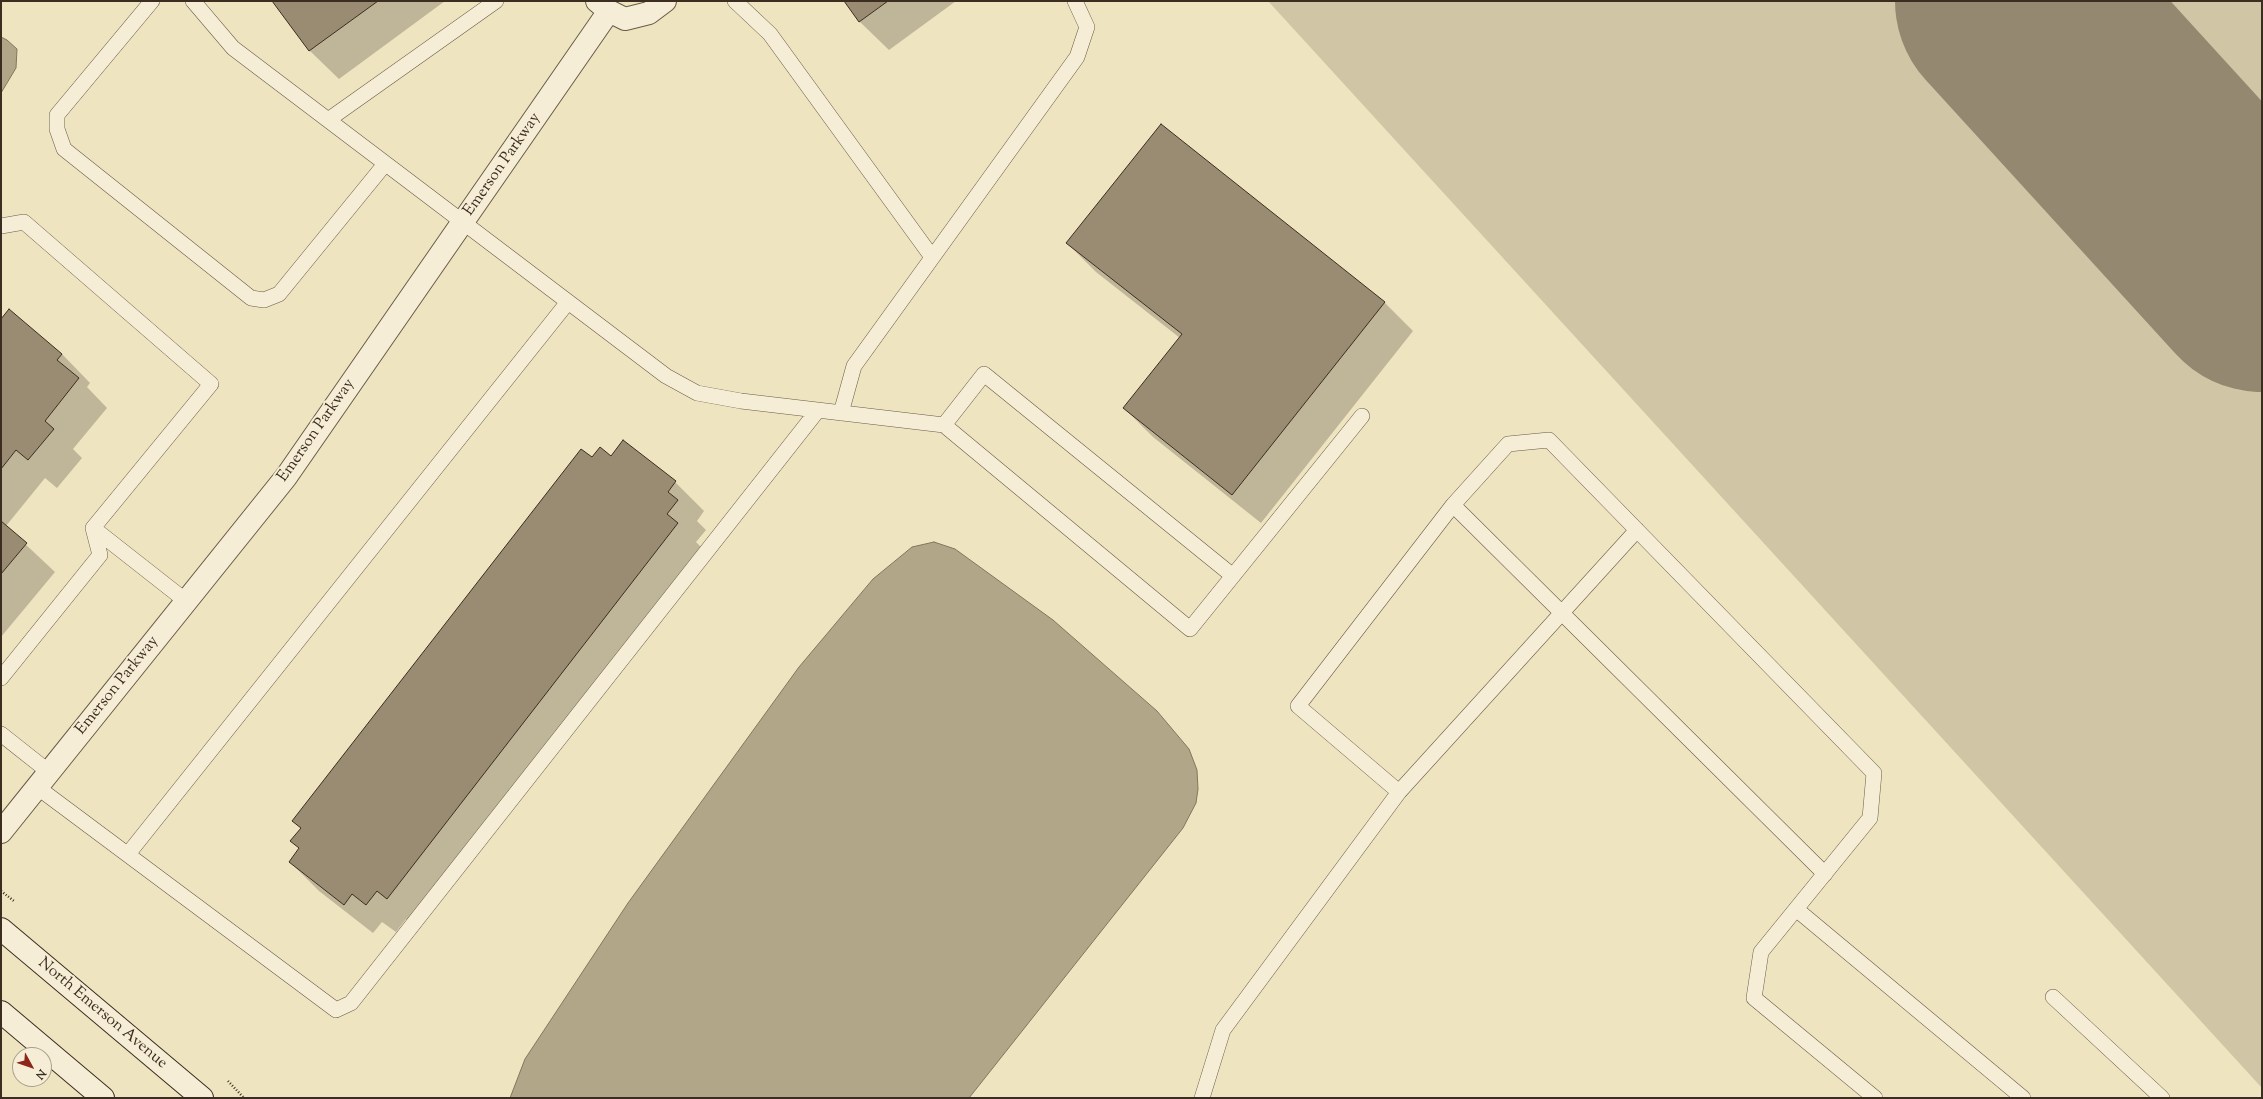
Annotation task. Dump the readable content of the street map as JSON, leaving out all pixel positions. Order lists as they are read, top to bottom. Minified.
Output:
{"streets":{"street":["Emerson Parkway","North Emerson Avenue"]},"north":"bottom right"}
